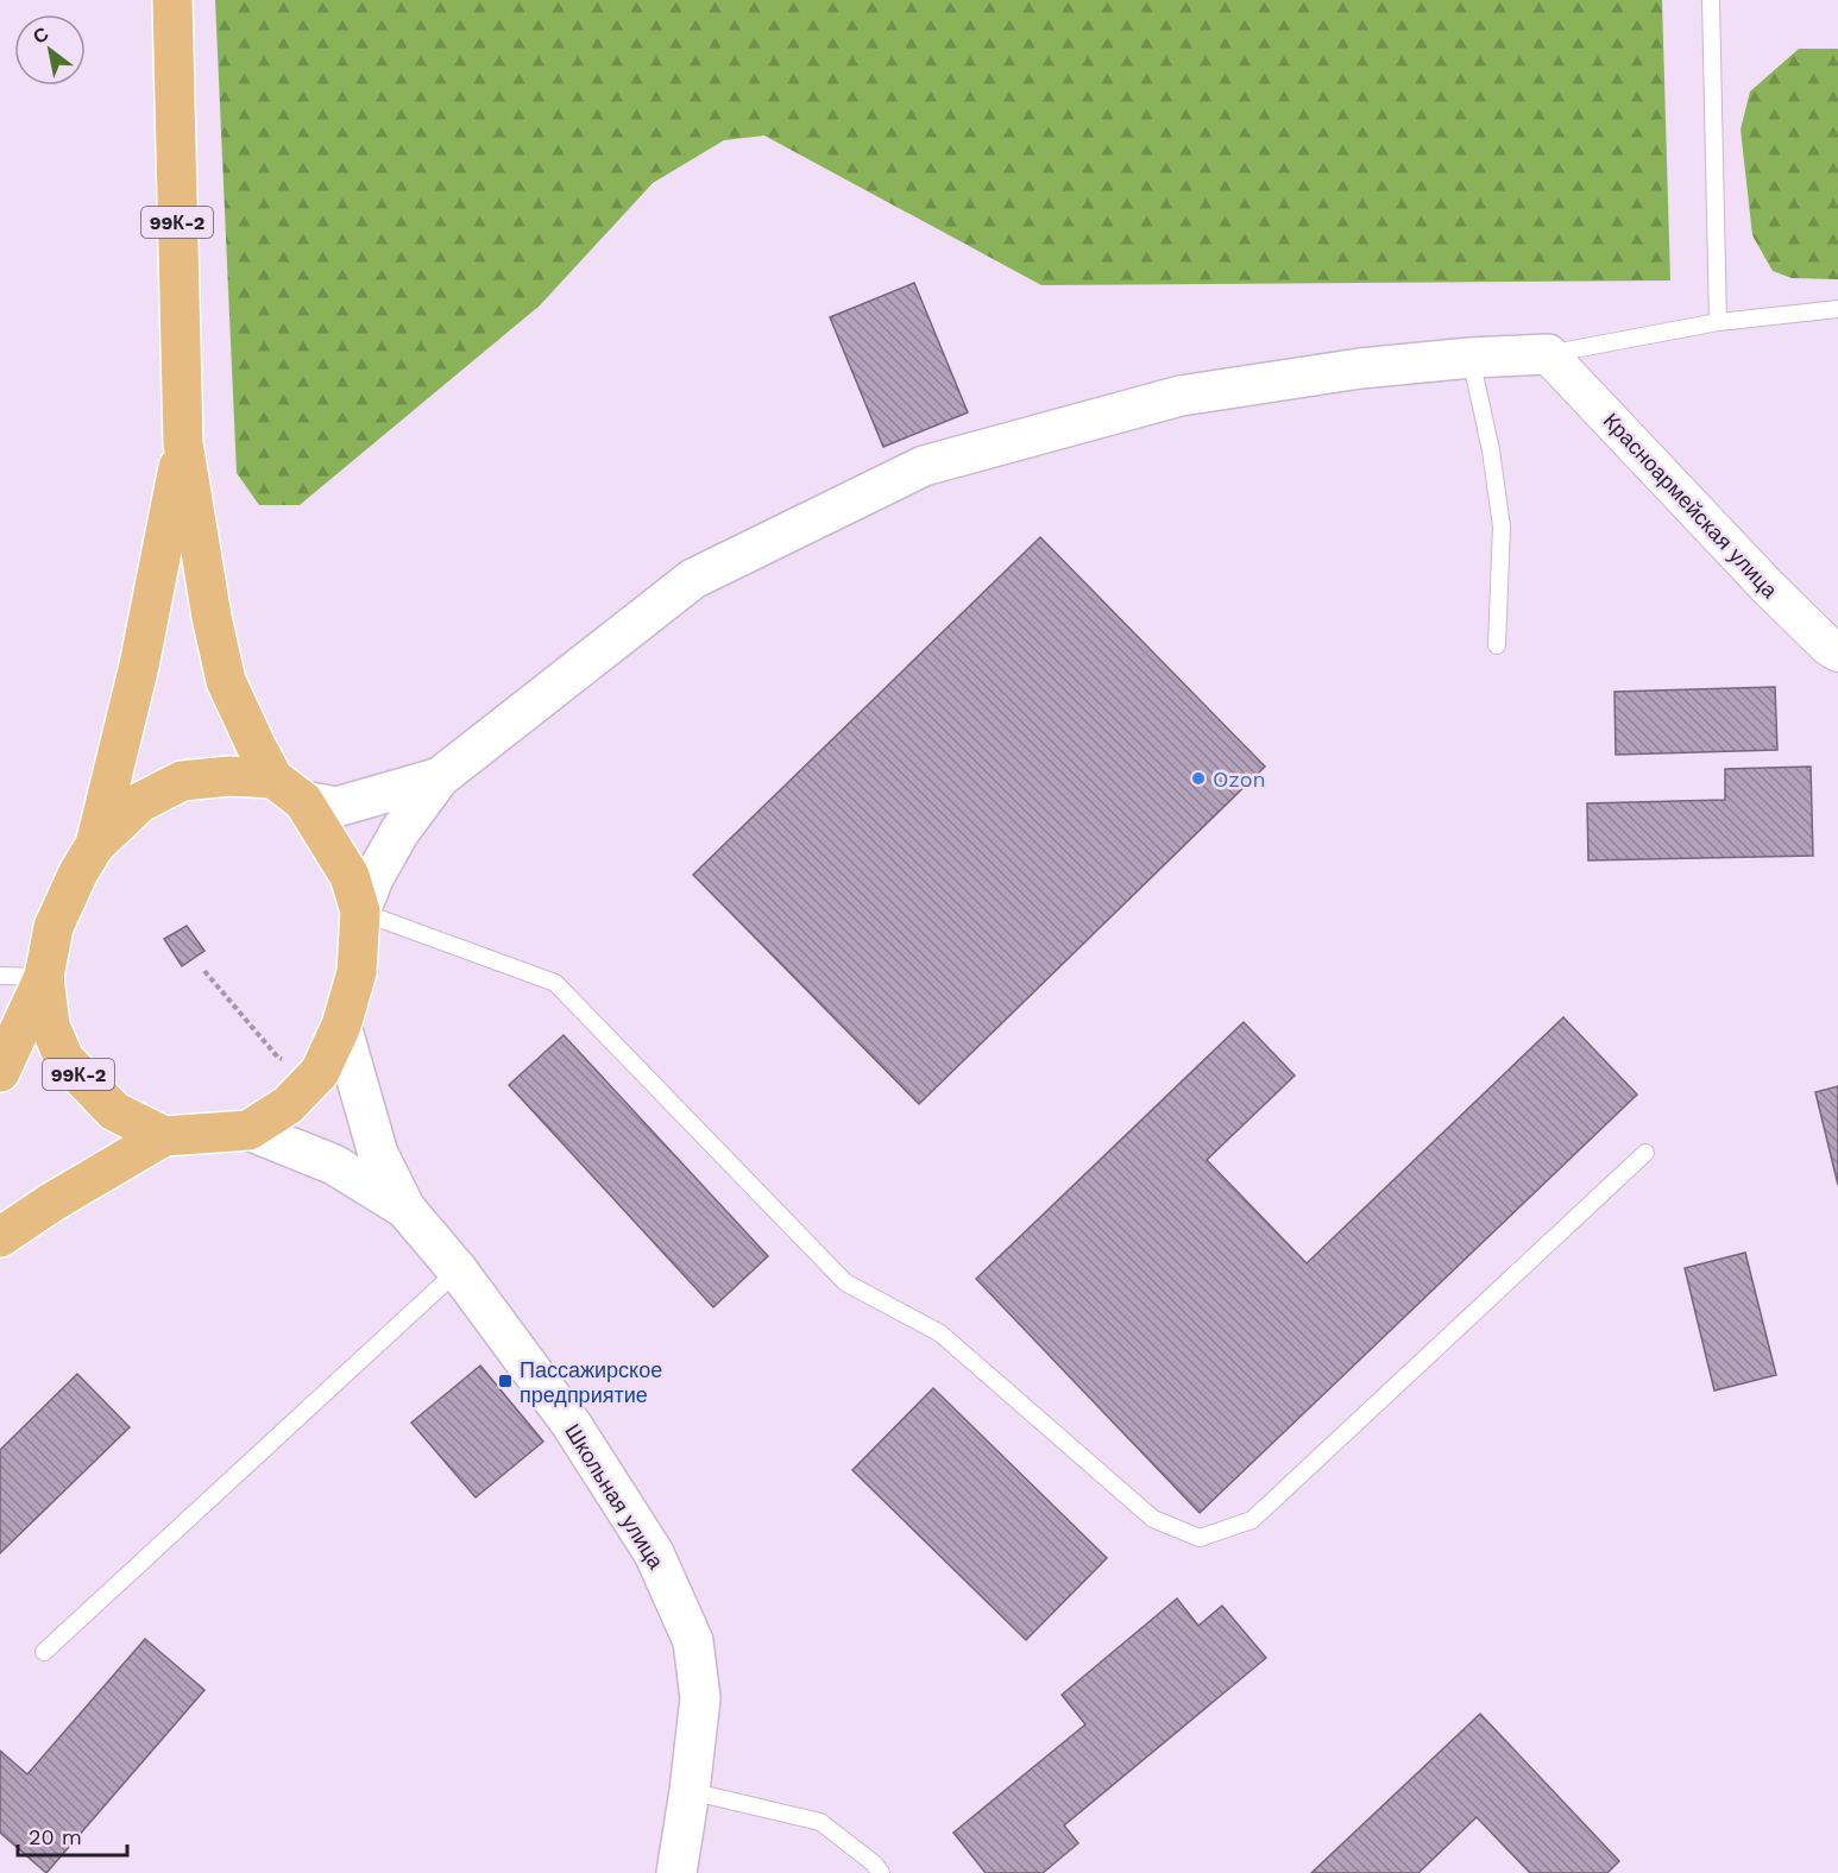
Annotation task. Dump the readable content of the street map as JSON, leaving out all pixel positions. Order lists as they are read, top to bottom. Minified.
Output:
{"streets":{"main road":["99К-2","Школьная улица"],"street":["Красноармейская улица"]},"places":{"other":["Ozon"],"transit":["Пассажирское предприятие"]},"scale_bar":"20 m","north":"top left"}
